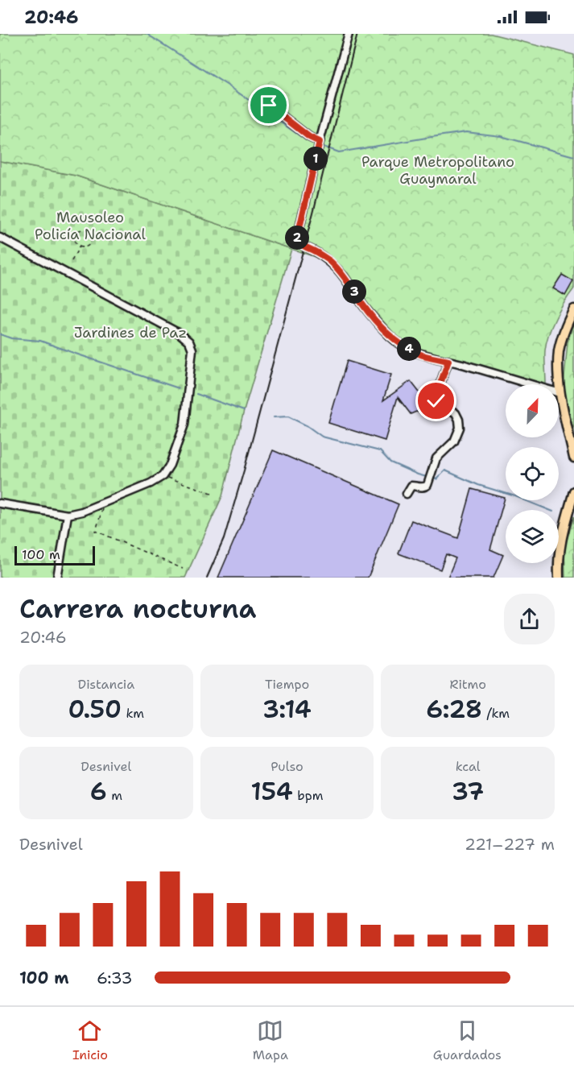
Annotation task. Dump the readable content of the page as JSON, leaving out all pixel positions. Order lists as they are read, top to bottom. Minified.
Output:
{"parks":["Parque Metropolitano Guaymaral","Mausoleo Policía Nacional","Jardines de Paz"],"scale_bar":"100 m","north":"top right","page":{"status":"20:46","pins":["1","2","3","4"],"scale":"100 m","heading":["Carrera nocturna","20:46"],"stats":[["Distancia","0.50 km"],["Tiempo","3:14"],["Ritmo","6:28 /km"],["Desnivel","6 m"],["Pulso","154 bpm"],["kcal","37"]],"chart":["Desnivel","221–227 m"],"list":[{"name":"100 m","note":"6:33"}],"tabs":["Inicio","Mapa","Guardados"]}}
